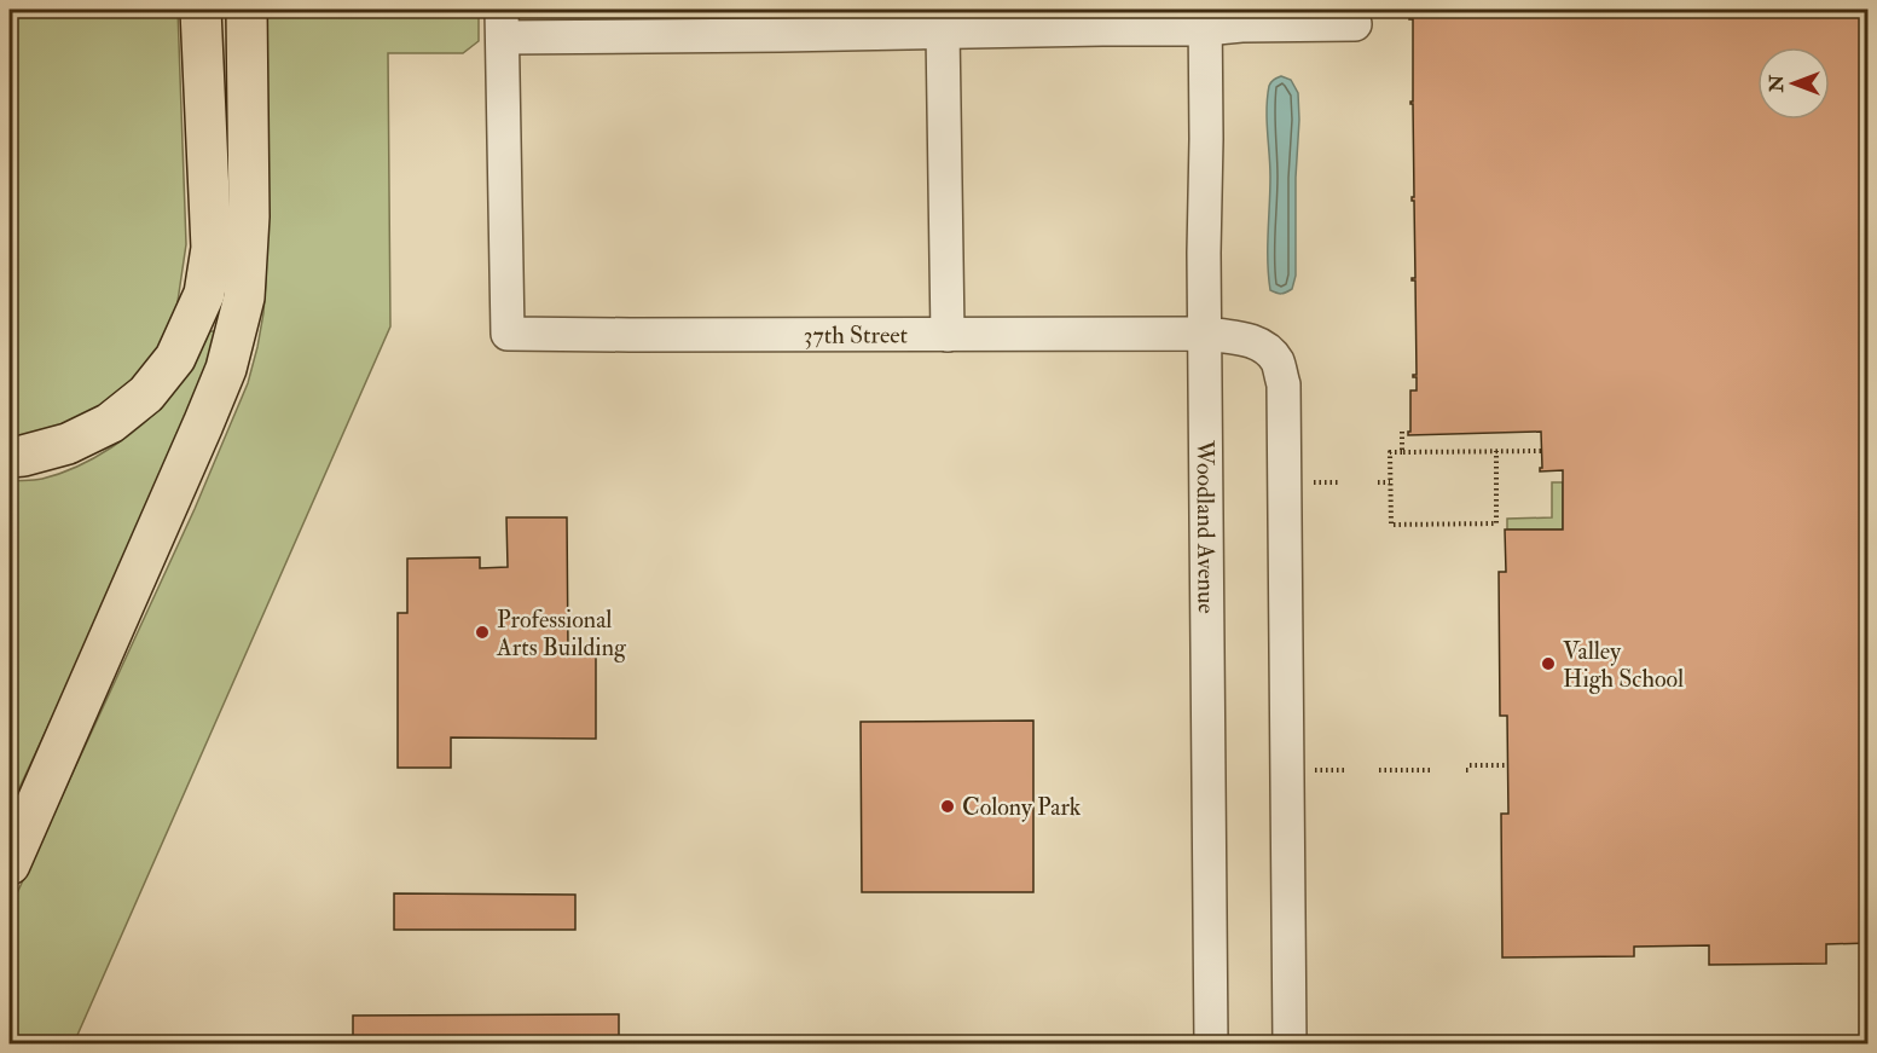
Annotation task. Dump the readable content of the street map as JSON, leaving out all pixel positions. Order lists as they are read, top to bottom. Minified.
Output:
{"streets":{"street":["37th Street","Woodland Avenue"]},"crossings":[["37th Street","Woodland Avenue"]],"places":["Professional Arts Building","Valley High School","Colony Park"],"north":"left"}
